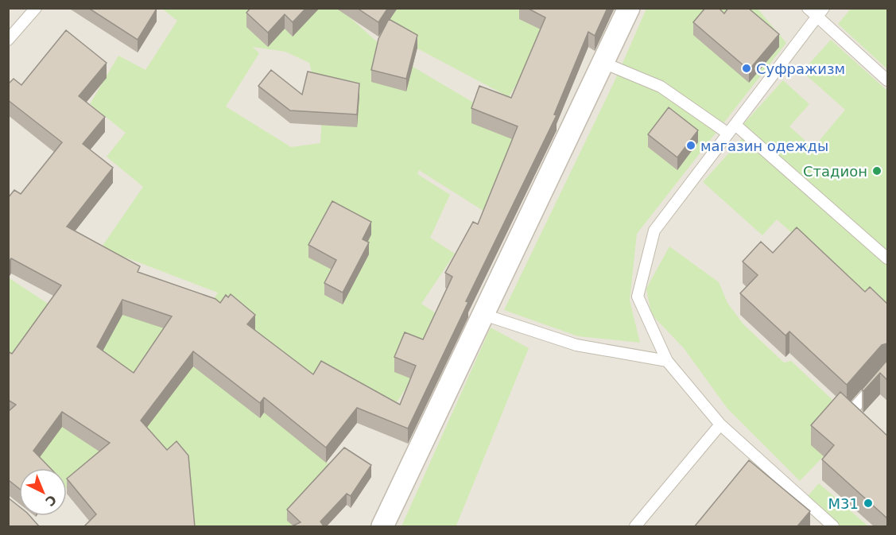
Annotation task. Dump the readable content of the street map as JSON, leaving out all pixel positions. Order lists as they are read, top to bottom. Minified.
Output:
{"places":["Суфражизм","магазин одежды","Стадион","М31"],"north":"bottom right"}
